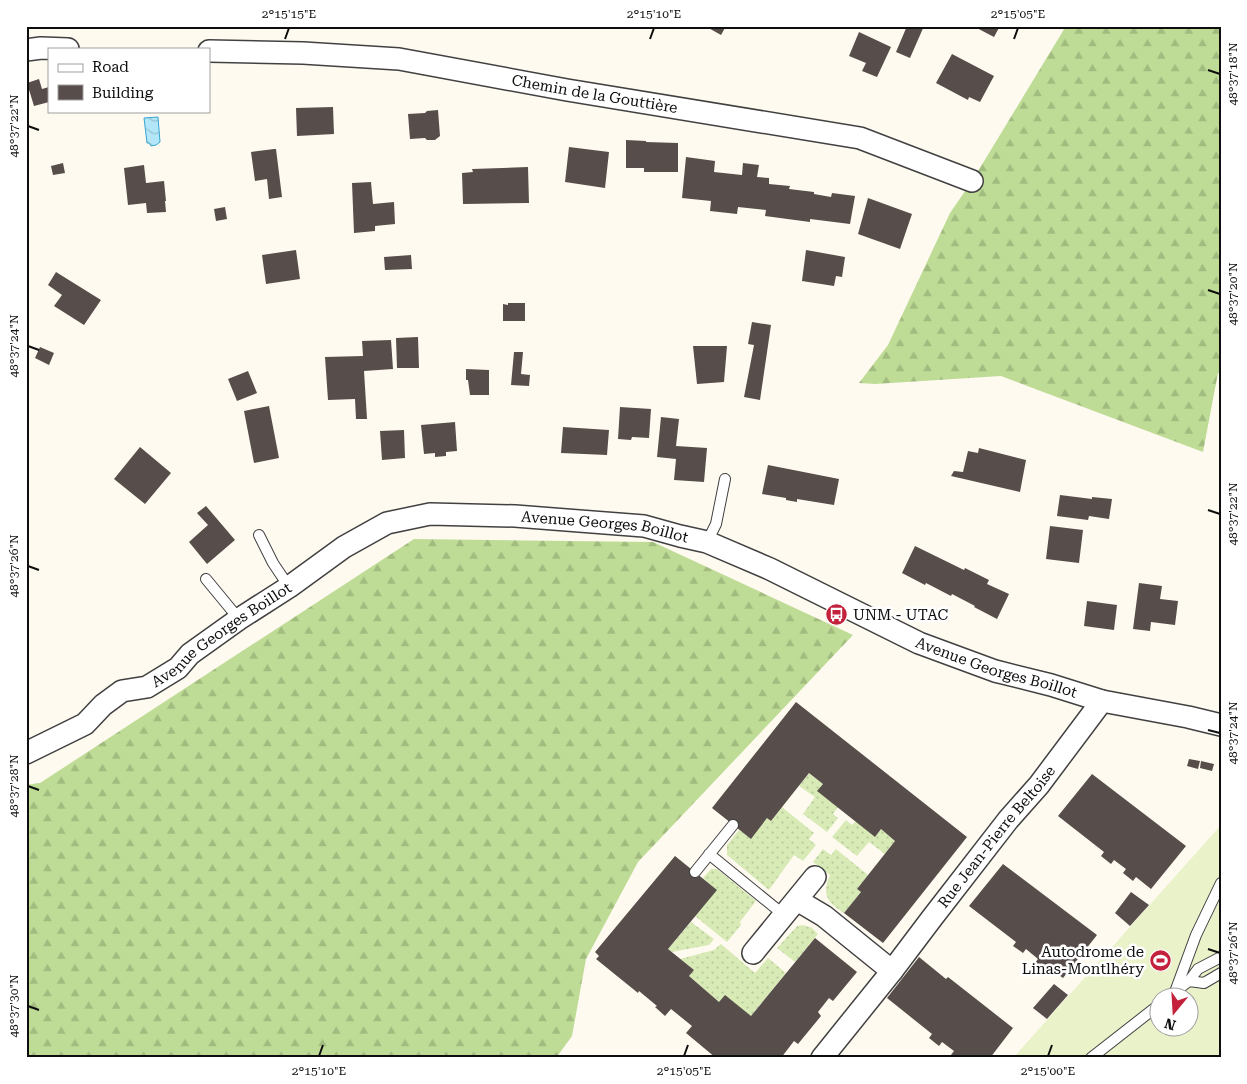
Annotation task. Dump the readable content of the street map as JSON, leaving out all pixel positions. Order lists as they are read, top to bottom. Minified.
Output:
{"streets":{"street":["Chemin de la Gouttière","Avenue Georges Boillot","Rue Jean-Pierre Beltoise"]},"crossings":[["Avenue Georges Boillot","Rue Jean-Pierre Beltoise"]],"places":{"bus stop":["UNM - UTAC"],"sports":["Autodrome de Linas-Montlhéry"]},"legend":["Road","Building"],"north":"bottom","coordinates":["2°15'15\"E","2°15'10\"E","2°15'05\"E","48°37'18\"N","48°37'22\"N","48°37'20\"N","48°37'24\"N","48°37'26\"N","48°37'28\"N","48°37'30\"N","2°15'00\"E"]}
